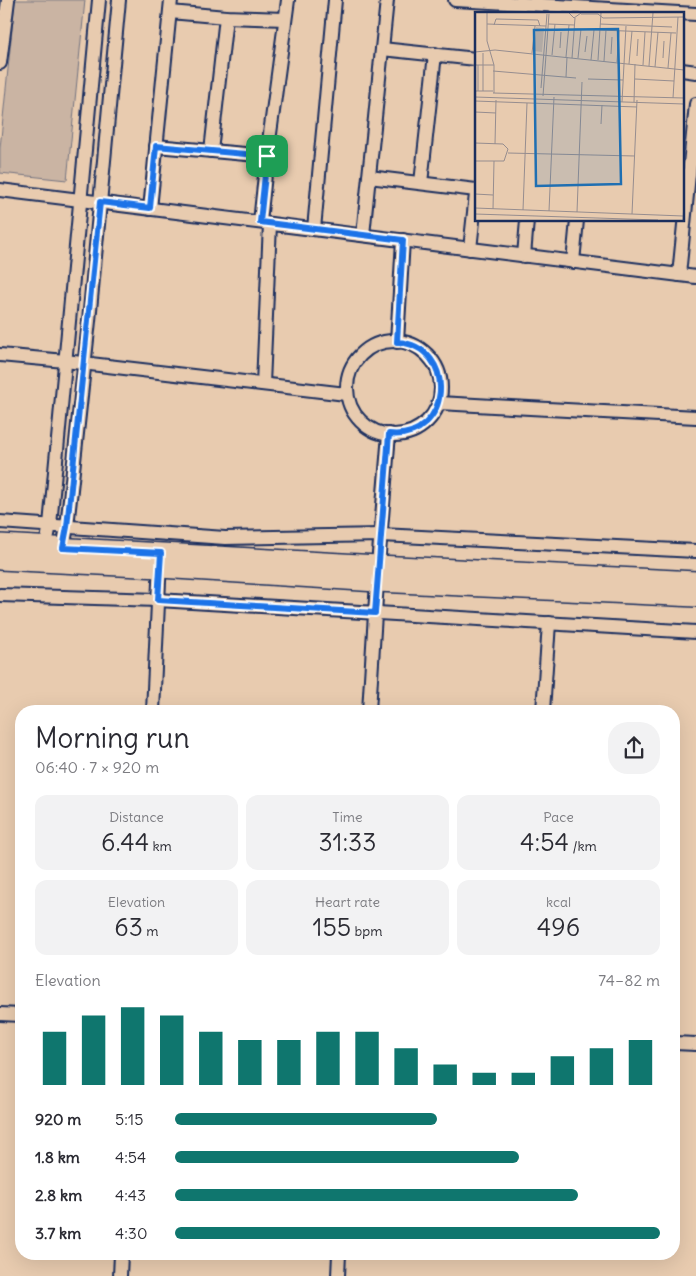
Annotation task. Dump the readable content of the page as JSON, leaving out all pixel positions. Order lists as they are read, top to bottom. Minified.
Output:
{"page":{"heading":["Morning run","06:40 · 7 × 920 m"],"stats":[["Distance","6.44 km"],["Time","31:33"],["Pace","4:54 /km"],["Elevation","63 m"],["Heart rate","155 bpm"],["kcal","496"]],"chart":["Elevation","74–82 m"],"list":[{"name":"920 m","note":"5:15"},{"name":"1.8 km","note":"4:54"},{"name":"2.8 km","note":"4:43"},{"name":"3.7 km","note":"4:30"}]}}
